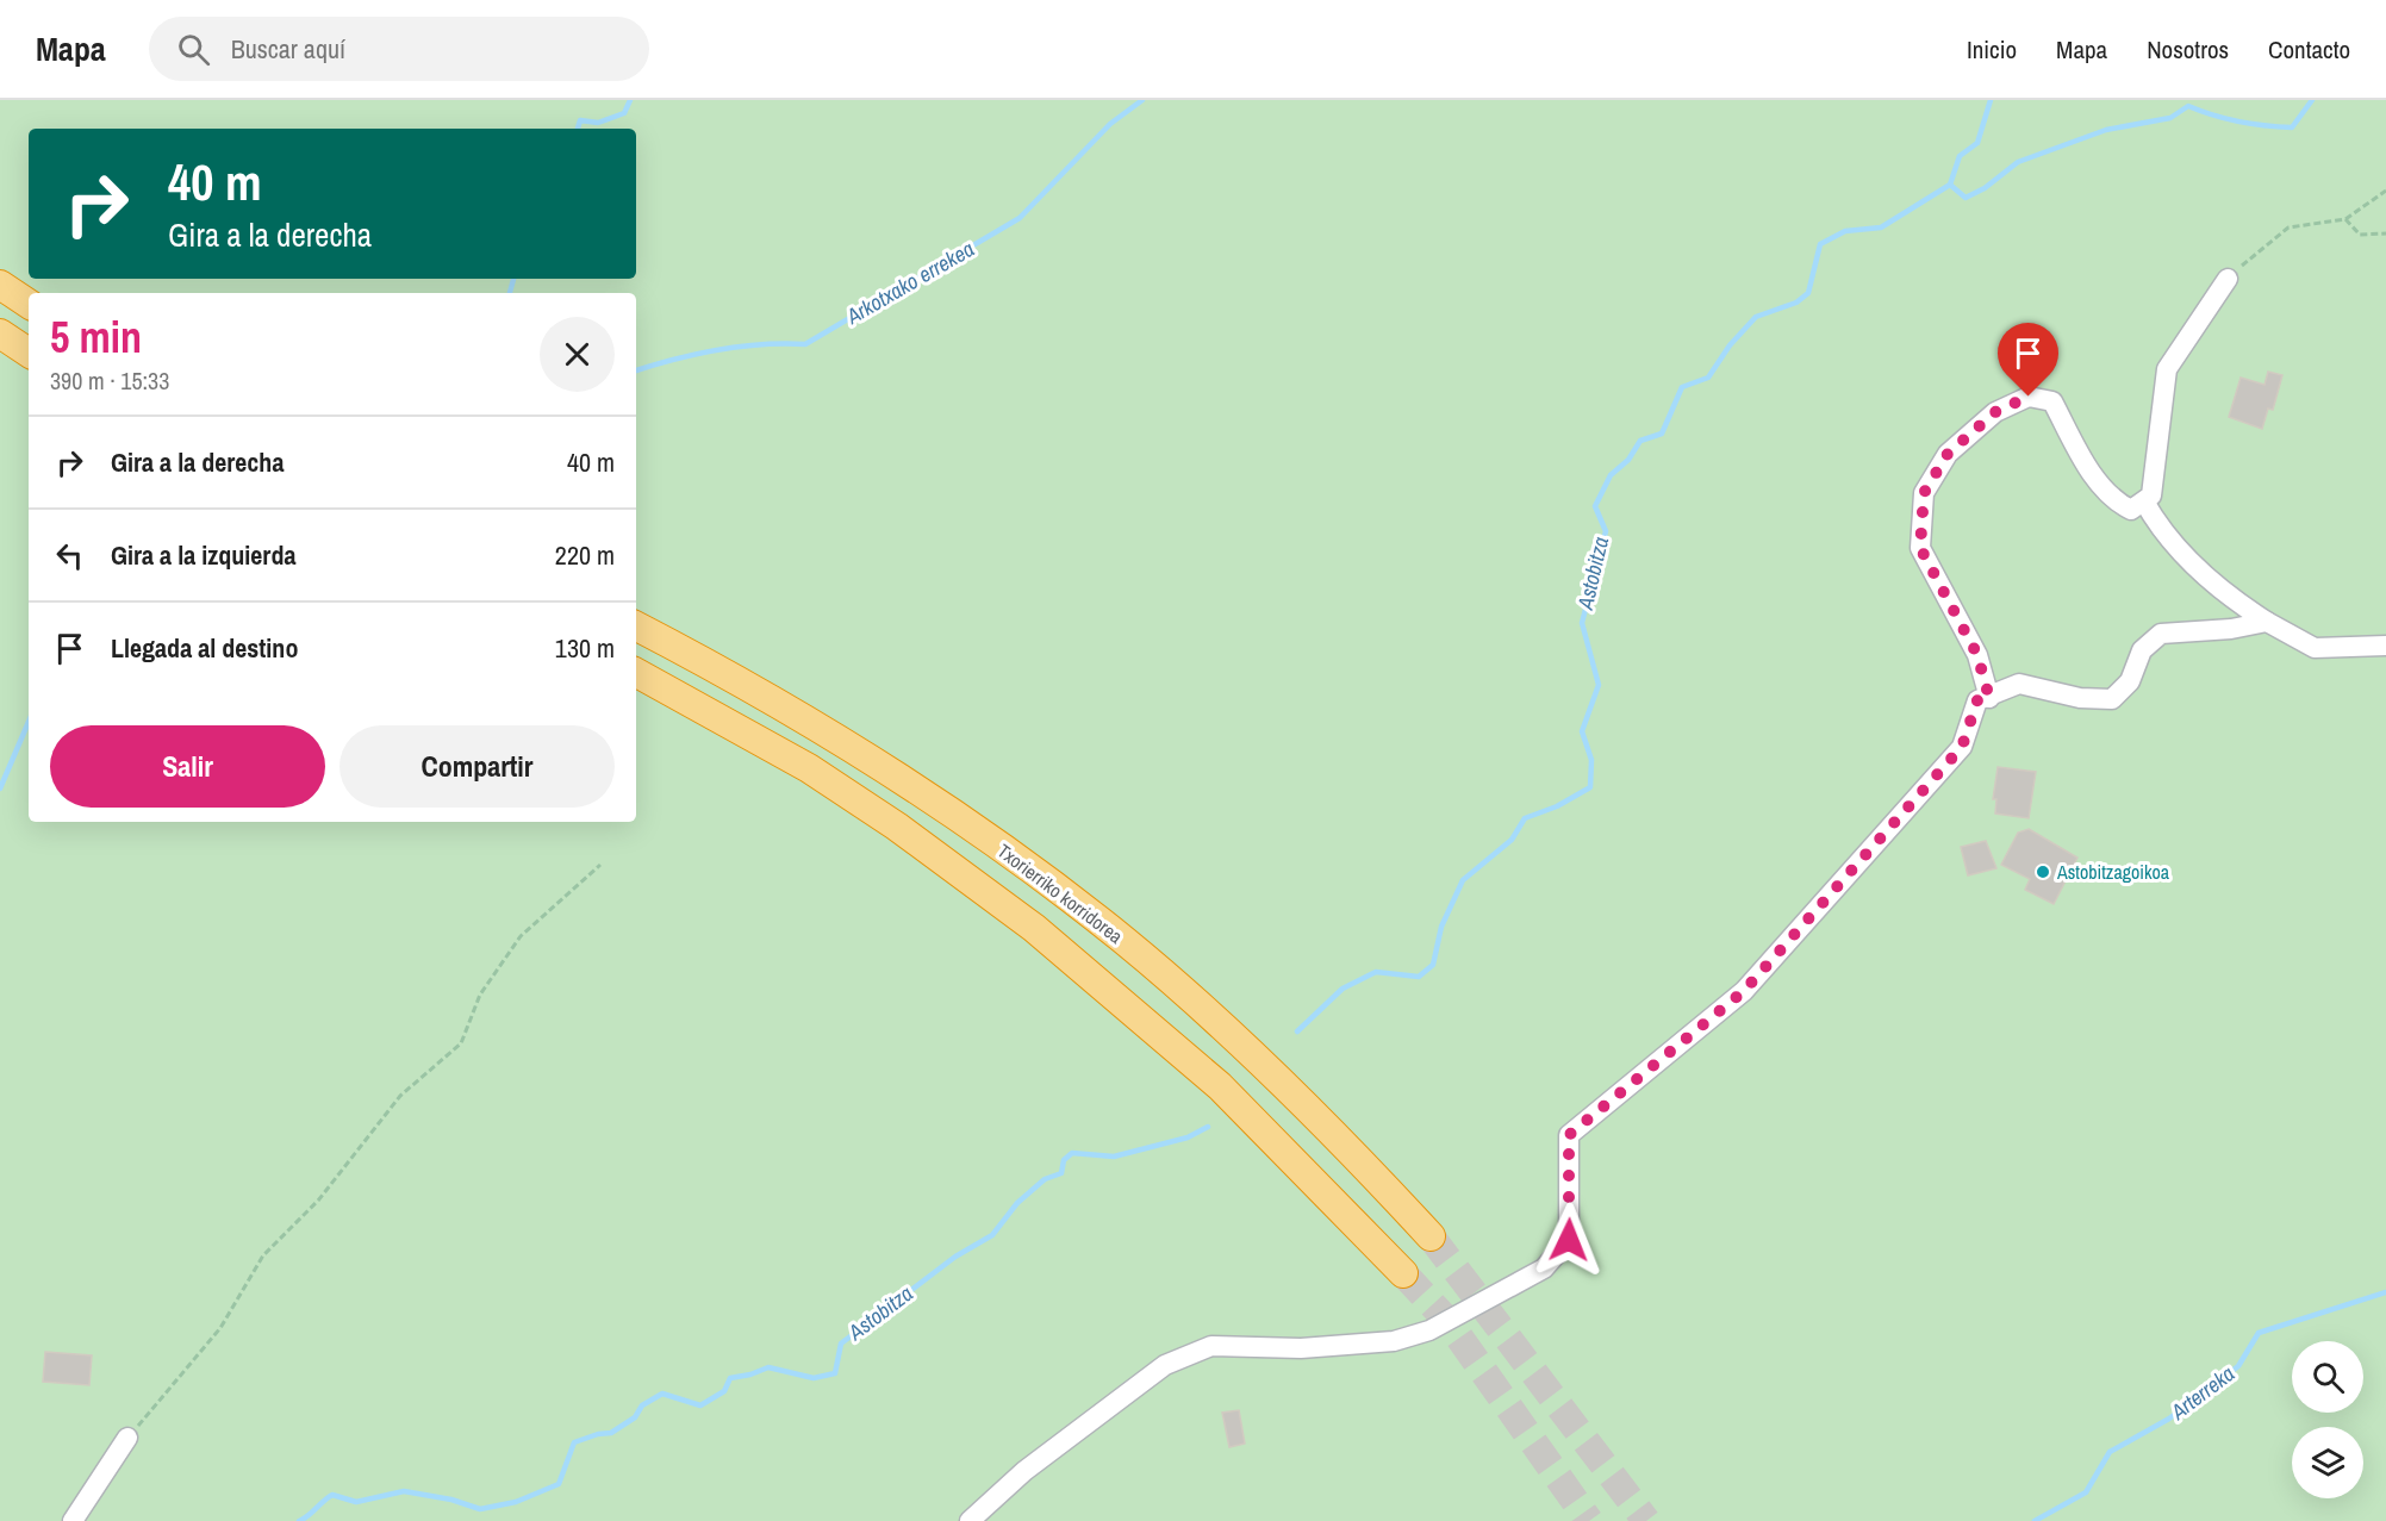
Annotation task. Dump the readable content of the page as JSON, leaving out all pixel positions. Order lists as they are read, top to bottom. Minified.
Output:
{"streets":{"highway":["Txorierriko korridorea"]},"water":["Arkotxako errekea","Astobitza","Arterreka"],"places":["Astobitzagoikoa"],"page":{"header":"Mapa","search":"Buscar aquí","nav":["Inicio","Mapa","Nosotros","Contacto"],"turn":["40 m","Gira a la derecha"],"heading":["5 min","390 m · 15:33"],"list":[{"name":"Gira a la derecha","value":"40 m"},{"name":"Gira a la izquierda","value":"220 m"},{"name":"Llegada al destino","value":"130 m"}],"buttons":["Salir","Compartir"]}}
